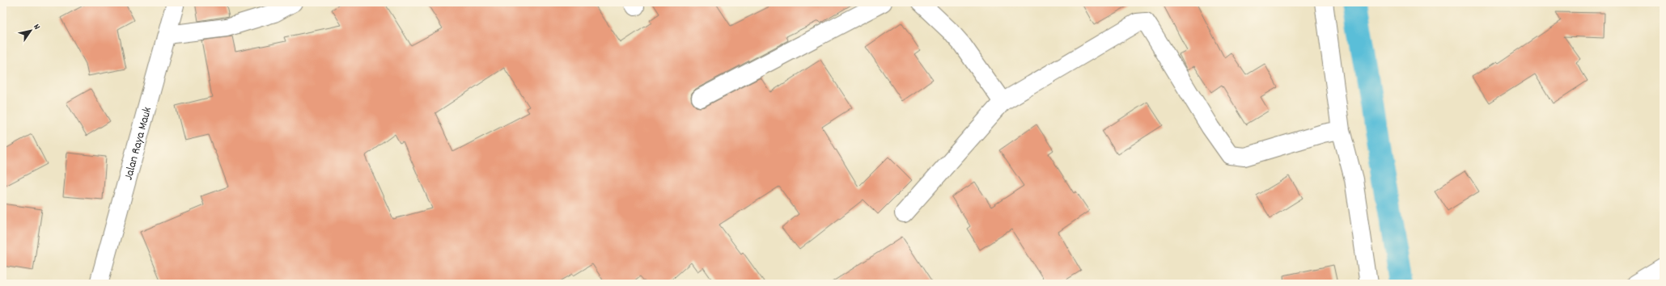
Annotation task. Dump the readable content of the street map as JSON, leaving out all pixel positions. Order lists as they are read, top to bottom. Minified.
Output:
{"streets":{"street":["Jalan Raya Mauk"]},"north":"top right"}
